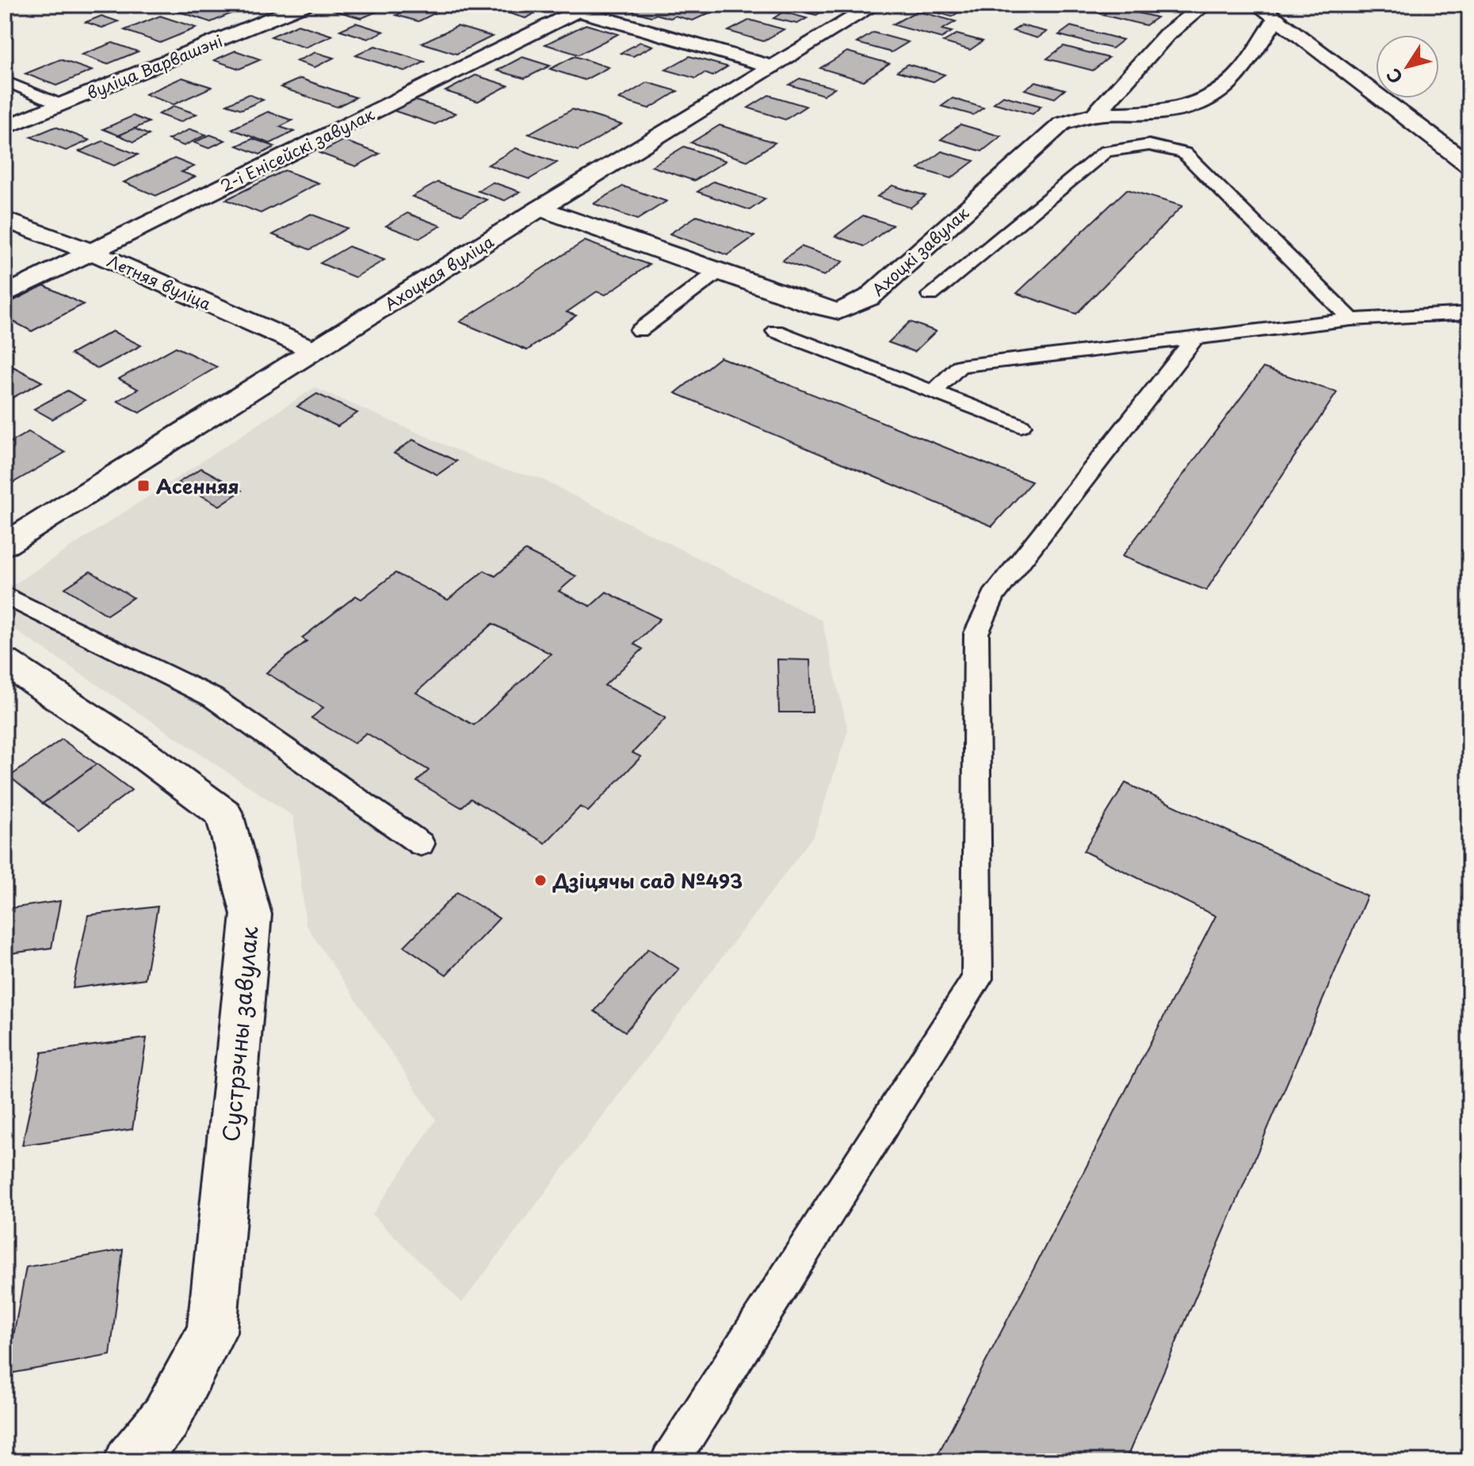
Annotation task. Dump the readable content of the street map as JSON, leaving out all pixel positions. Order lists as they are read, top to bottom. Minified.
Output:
{"streets":{"street":["вуліца Варвашэні","2-і Енісейскі завулак","Ахоцкі завулак","Ахоцкая вуліца","Летняя вуліца","Сустрэчны завулак"]},"crossings":[["2-і Енісейскі завулак","Летняя вуліца"],["Ахоцкі завулак","Ахоцкая вуліца"],["Ахоцкая вуліца","Летняя вуліца"]],"places":{"transit":["Асенняя"],"other":["Дзіцячы сад №493"]},"north":"bottom left"}
